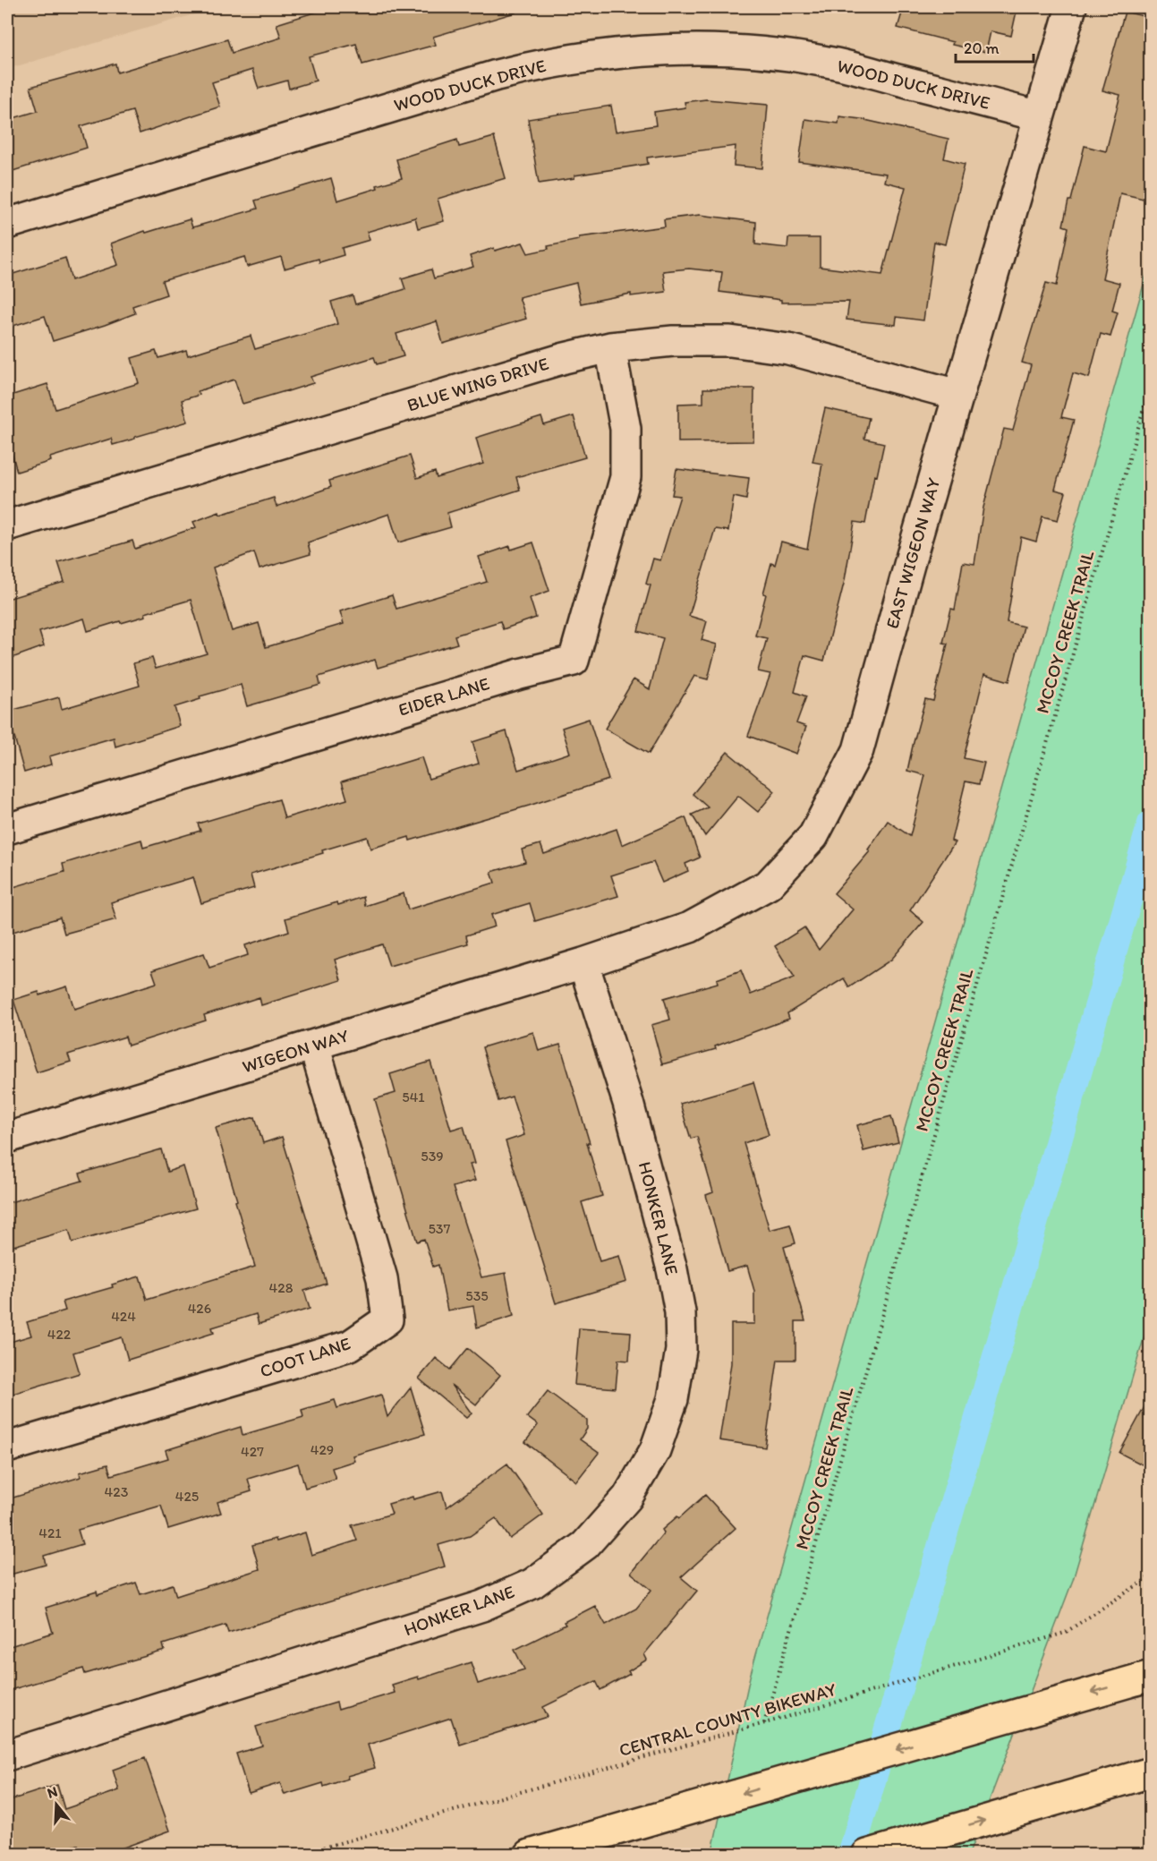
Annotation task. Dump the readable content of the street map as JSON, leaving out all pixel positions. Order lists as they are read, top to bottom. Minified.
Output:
{"streets":{"street":["WOOD DUCK DRIVE","BLUE WING DRIVE","EAST WIGEON WAY","EIDER LANE","WIGEON WAY","HONKER LANE","COOT LANE"],"path":["MCCOY CREEK TRAIL","CENTRAL COUNTY BIKEWAY"]},"crossings":[["WOOD DUCK DRIVE","EAST WIGEON WAY"],["BLUE WING DRIVE","EAST WIGEON WAY"],["BLUE WING DRIVE","EIDER LANE"],["EAST WIGEON WAY","WIGEON WAY"],["EAST WIGEON WAY","HONKER LANE"],["MCCOY CREEK TRAIL","CENTRAL COUNTY BIKEWAY"],["WIGEON WAY","HONKER LANE"],["WIGEON WAY","COOT LANE"]],"house_numbers":["541","539","537","428","535","426","424","422","429","427","423","425","421"],"scale_bar":"20 m","north":"top"}
